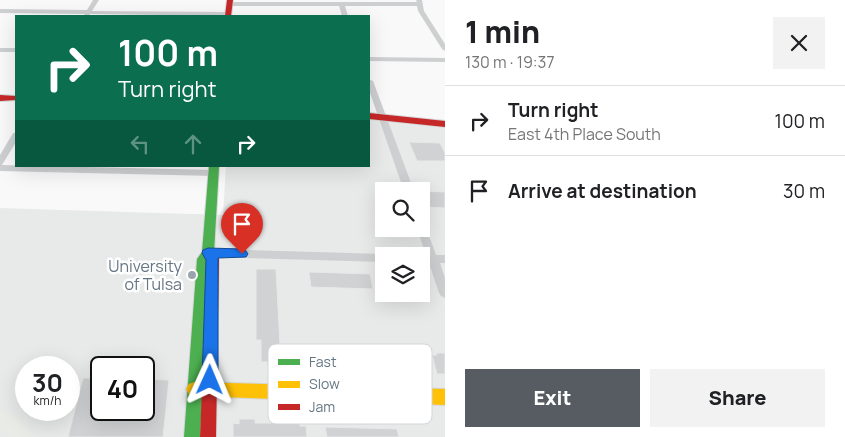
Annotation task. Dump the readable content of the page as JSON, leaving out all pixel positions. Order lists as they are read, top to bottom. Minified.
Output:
{"places":["University of Tulsa"],"legend":["Fast","Slow","Jam"],"page":{"heading":["1 min","130 m · 19:37"],"turn":["100 m","Turn right"],"list":[{"name":"Turn right","note":"East 4th Place South","value":"100 m"},{"name":"Arrive at destination","value":"30 m"}],"speed":"30 km/h","limit":"40","buttons":["Exit","Share"]}}
